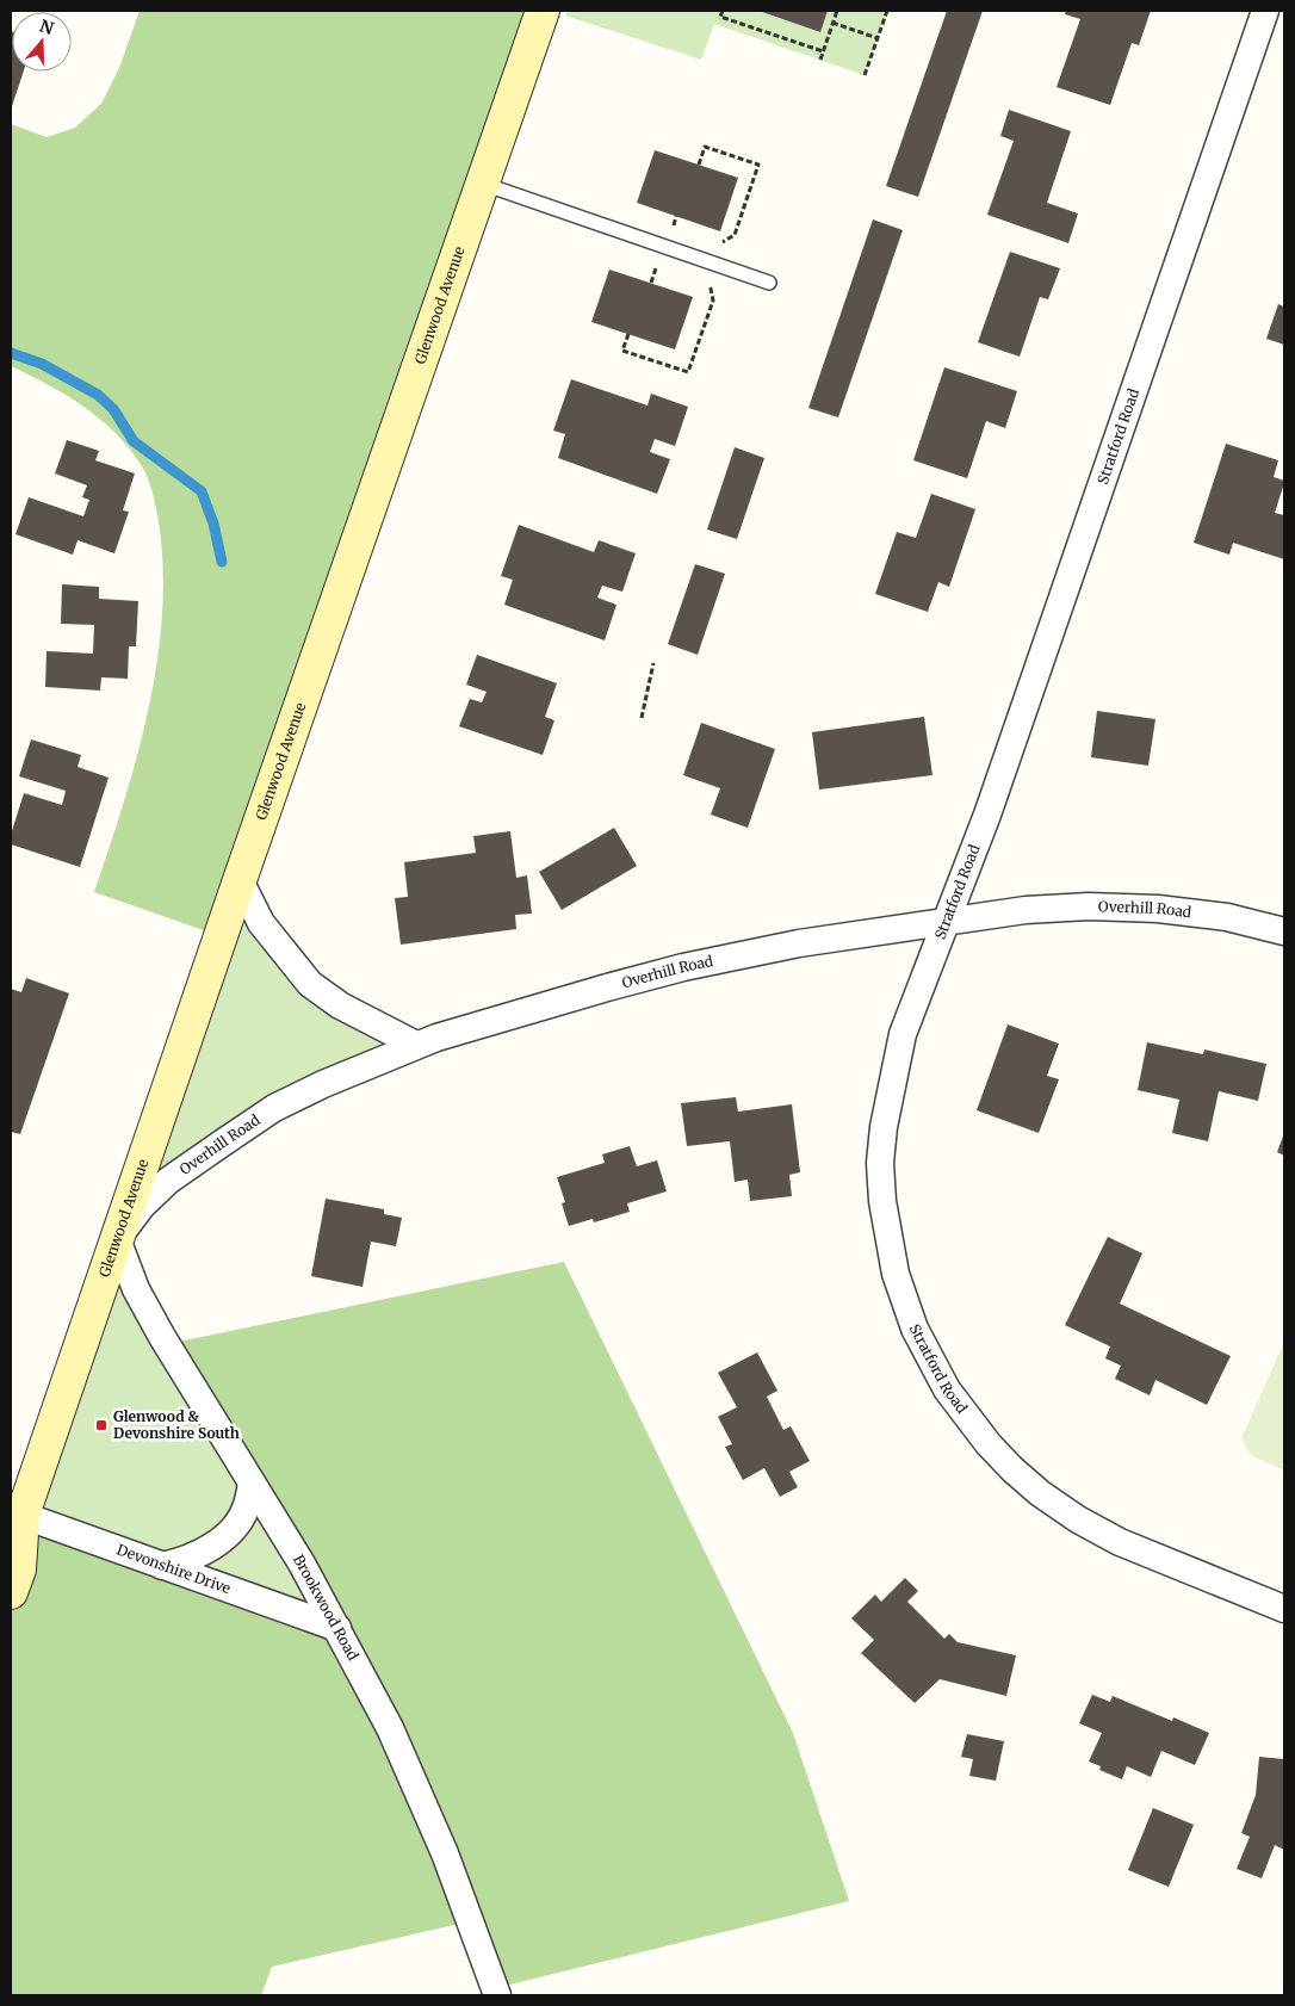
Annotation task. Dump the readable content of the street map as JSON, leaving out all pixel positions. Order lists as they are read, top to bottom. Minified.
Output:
{"streets":{"street":["Glenwood Avenue","Stratford Road","Overhill Road","Devonshire Drive","Brookwood Road"]},"crossings":[["Glenwood Avenue","Overhill Road"],["Glenwood Avenue","Devonshire Drive"],["Glenwood Avenue","Brookwood Road"],["Stratford Road","Overhill Road"],["Overhill Road","Brookwood Road"],["Devonshire Drive","Brookwood Road"]],"places":{"transit":["Glenwood & Devonshire South"]},"north":"top"}
